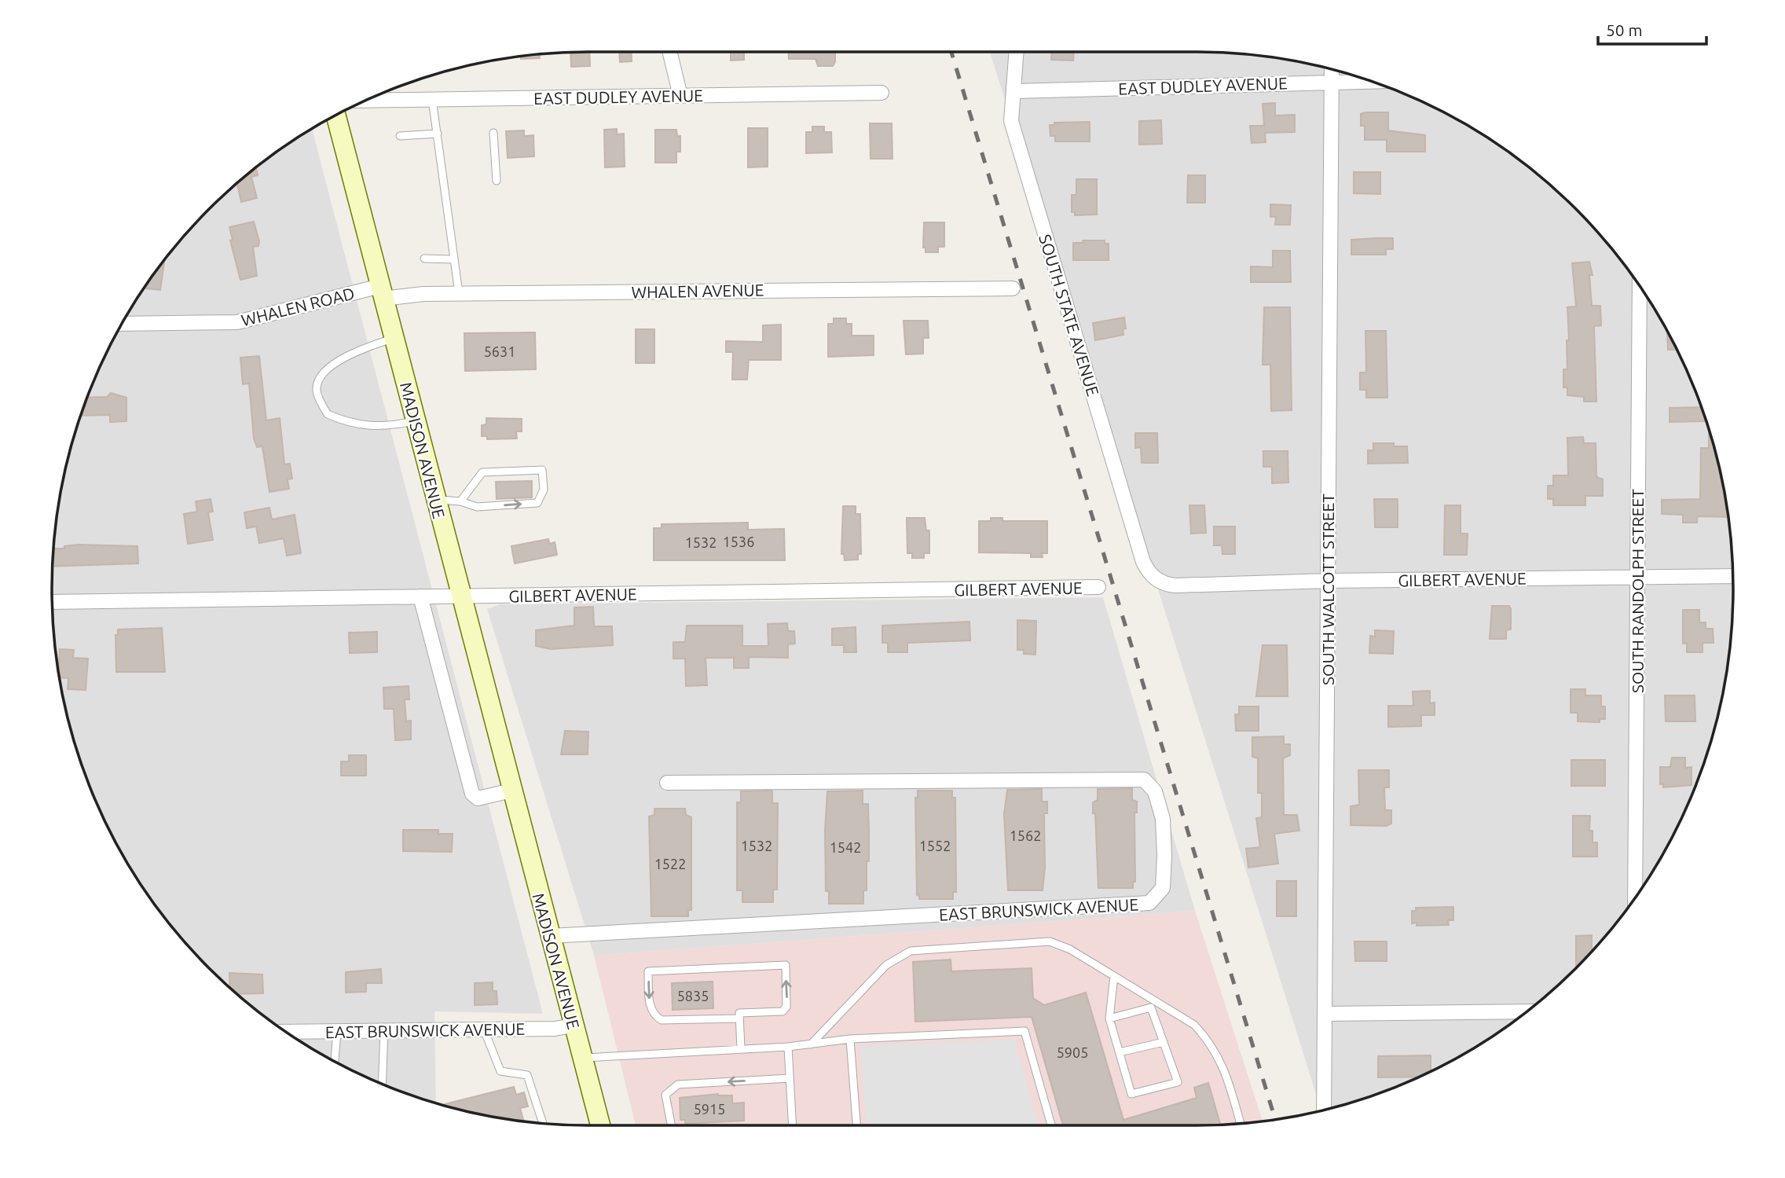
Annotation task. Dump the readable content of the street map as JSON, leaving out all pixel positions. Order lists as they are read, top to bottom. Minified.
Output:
{"streets":{"main road":["MADISON AVENUE"],"street":["EAST DUDLEY AVENUE","WHALEN AVENUE","WHALEN ROAD","SOUTH STATE AVENUE","GILBERT AVENUE","SOUTH WALCOTT STREET","SOUTH RANDOLPH STREET","EAST BRUNSWICK AVENUE"]},"crossings":[["EAST DUDLEY AVENUE","SOUTH STATE AVENUE"],["EAST DUDLEY AVENUE","SOUTH WALCOTT STREET"],["WHALEN AVENUE","WHALEN ROAD"],["WHALEN AVENUE","MADISON AVENUE"],["WHALEN ROAD","MADISON AVENUE"],["SOUTH STATE AVENUE","GILBERT AVENUE"],["MADISON AVENUE","GILBERT AVENUE"],["MADISON AVENUE","EAST BRUNSWICK AVENUE"],["GILBERT AVENUE","SOUTH WALCOTT STREET"],["GILBERT AVENUE","SOUTH RANDOLPH STREET"]],"house_numbers":["5631","1536","1532","1562","1532","1552","1542","1522","5835","5905","5915"],"scale_bar":"50 m"}
